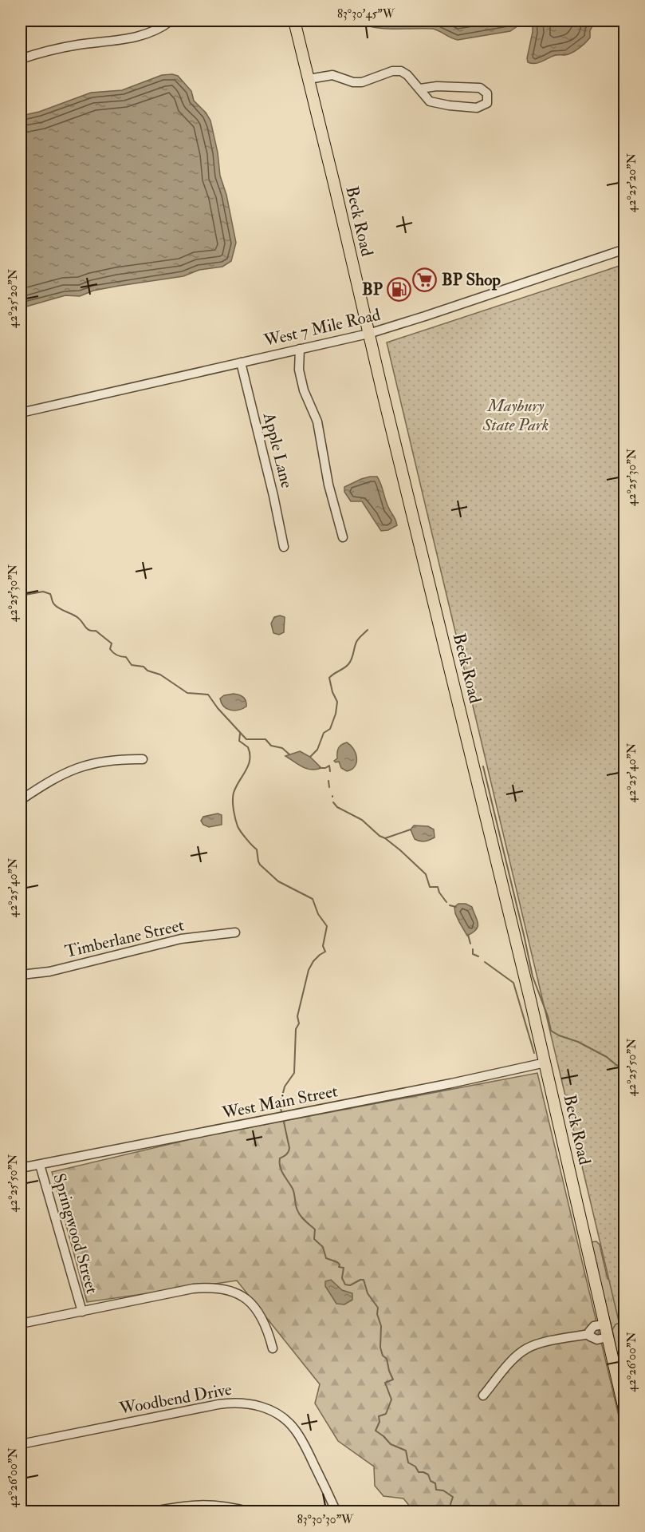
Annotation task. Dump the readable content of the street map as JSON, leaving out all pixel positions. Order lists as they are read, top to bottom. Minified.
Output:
{"streets":{"main road":["Beck Road"],"street":["West 7 Mile Road","Apple Lane","Timberlane Street","West Main Street","Springwood Street","Woodbend Drive"]},"crossings":[["Beck Road","West 7 Mile Road"],["Beck Road","West Main Street"],["West 7 Mile Road","Apple Lane"],["West Main Street","Springwood Street"]],"parks":["Maybury State Park"],"places":{"supermarket":["BP Shop"],"fuel station":["BP"]},"coordinates":["83°30'45\"W","42°25'20\"N","42°25'30\"N","42°25'40\"N","42°25'50\"N","42°26'00\"N","83°30'30\"W"]}
